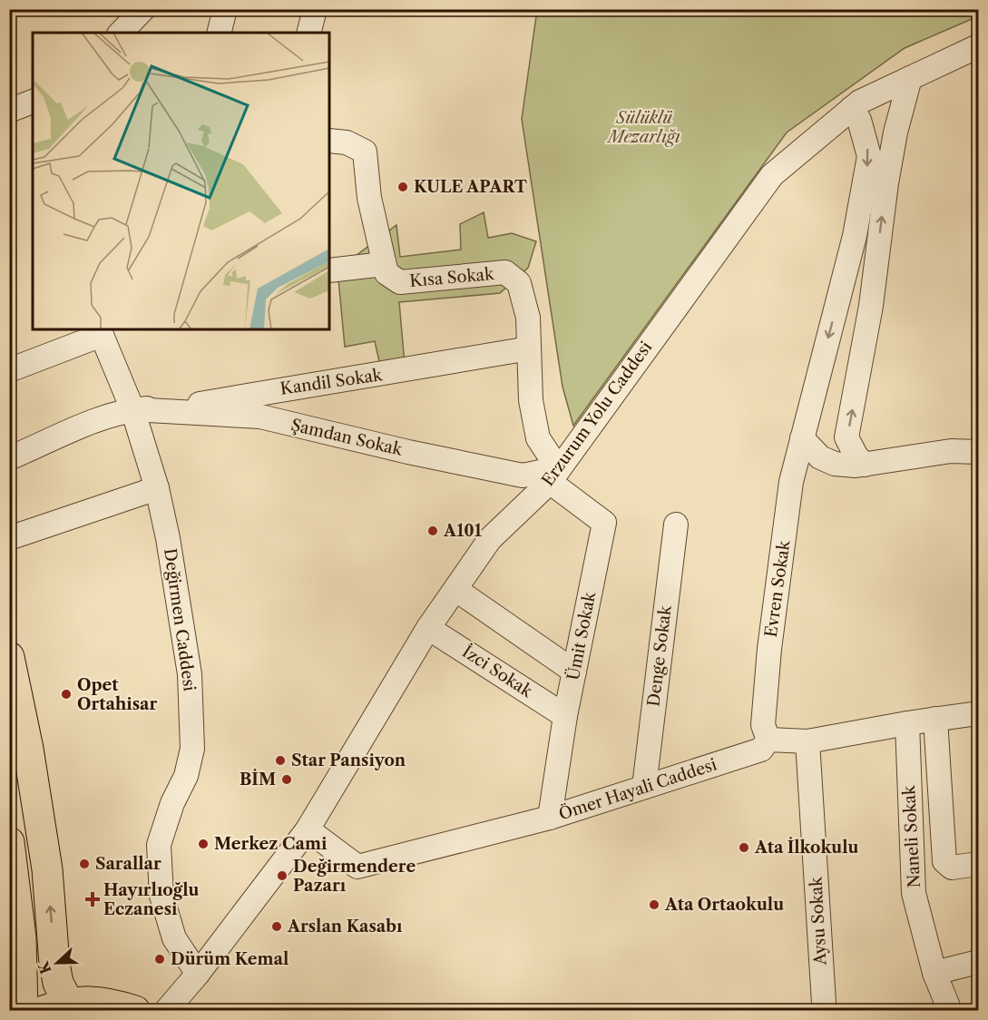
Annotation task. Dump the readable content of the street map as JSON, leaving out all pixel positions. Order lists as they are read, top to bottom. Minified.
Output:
{"streets":{"street":["Kısa Sokak","Kandil Sokak","Erzurum Yolu Caddesi","Şamdan Sokak","Evren Sokak","Değirmen Caddesi","Ümit Sokak","Denge Sokak","İzci Sokak","Ömer Hayali Caddesi","Naneli Sokak","Aysu Sokak"]},"crossings":[["Kısa Sokak","Kandil Sokak"],["Kısa Sokak","Erzurum Yolu Caddesi"],["Kısa Sokak","Şamdan Sokak"],["Kısa Sokak","Ümit Sokak"],["Kandil Sokak","Şamdan Sokak"],["Kandil Sokak","Değirmen Caddesi"],["Erzurum Yolu Caddesi","Şamdan Sokak"],["Erzurum Yolu Caddesi","Evren Sokak"],["Erzurum Yolu Caddesi","Değirmen Caddesi"],["Erzurum Yolu Caddesi","Ümit Sokak"],["Erzurum Yolu Caddesi","İzci Sokak"],["Erzurum Yolu Caddesi","Ömer Hayali Caddesi"],["Şamdan Sokak","Değirmen Caddesi"],["Şamdan Sokak","Ümit Sokak"],["Evren Sokak","Ömer Hayali Caddesi"],["Ümit Sokak","İzci Sokak"],["Ümit Sokak","Ömer Hayali Caddesi"],["Denge Sokak","Ömer Hayali Caddesi"],["Ömer Hayali Caddesi","Naneli Sokak"],["Ömer Hayali Caddesi","Aysu Sokak"]],"parks":["Sülüklü Mezarlığı"],"places":{"other":["KULE APART","A101","Opet Ortahisar","Star Pansiyon","BİM","Merkez Cami","Ata İlkokulu","Sarallar","Değirmendere Pazarı","Ata Ortaokulu","Arslan Kasabı","Dürüm Kemal"],"health":["Hayırlıoğlu Eczanesi"]},"north":"left"}
